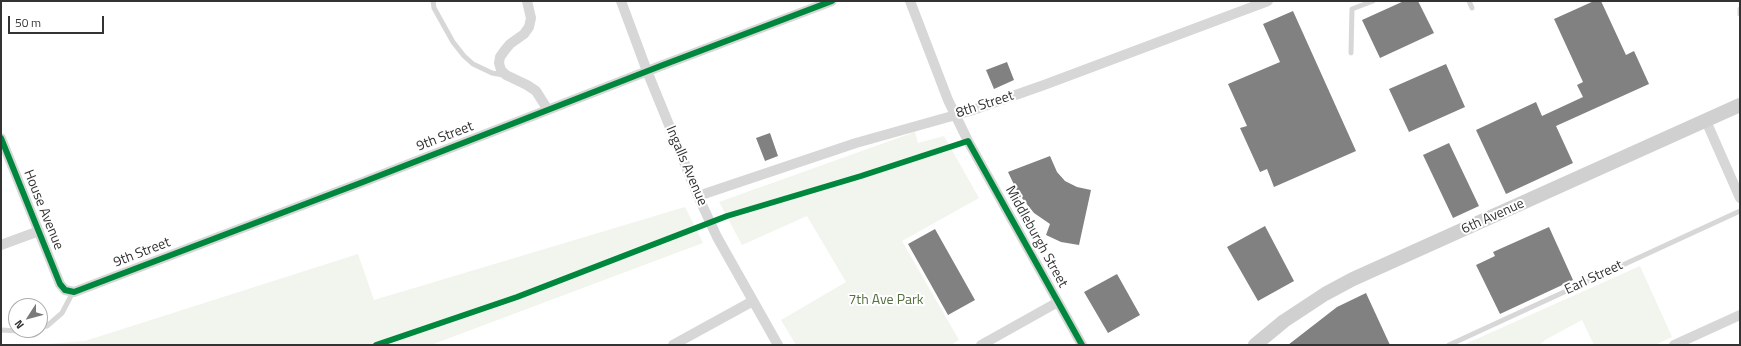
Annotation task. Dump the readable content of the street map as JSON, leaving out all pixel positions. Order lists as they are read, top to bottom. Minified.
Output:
{"streets":{"street":["8th Street","9th Street","Ingalls Avenue","House Avenue","6th Avenue","Middleburgh Street"],"lane":["Earl Street"]},"crossings":[["8th Street","Ingalls Avenue"],["8th Street","Middleburgh Street"],["9th Street","Ingalls Avenue"],["9th Street","House Avenue"]],"parks":["7th Ave Park"],"scale_bar":"50 m","north":"bottom left"}
